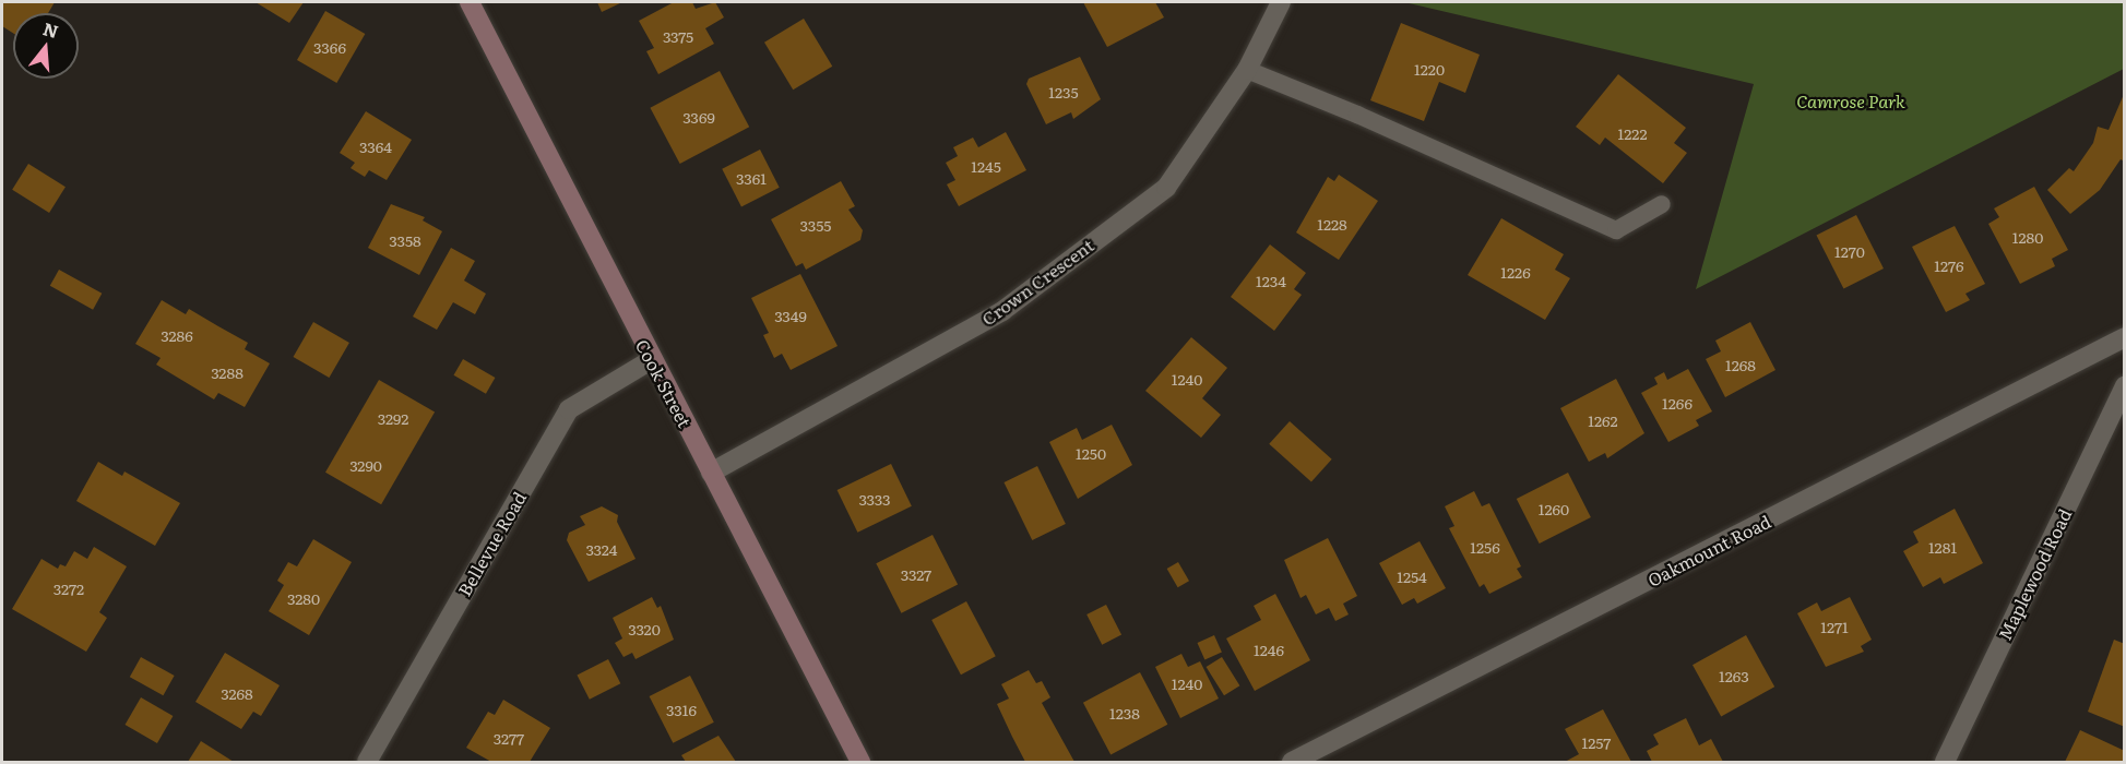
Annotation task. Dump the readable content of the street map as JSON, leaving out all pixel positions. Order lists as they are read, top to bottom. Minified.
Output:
{"streets":{"main road":["Cook Street"],"street":["Crown Crescent","Bellevue Road","Oakmount Road","Maplewood Road"]},"crossings":[["Crown Crescent","Cook Street"],["Cook Street","Bellevue Road"]],"parks":["Camrose Park"],"house_numbers":["3375","3366","1220","1235","3369","1222","3364","1245","3361","1228","3355","1280","3358","1270","1276","1226","1234","3349","3286","1268","3288","1240","1266","3292","1262","1250","3290","3333","1260","1256","1281","3324","3327","1254","3272","3280","1271","3320","1246","1263","1240","3268","3316","1238","3277","1257"],"north":"top"}
